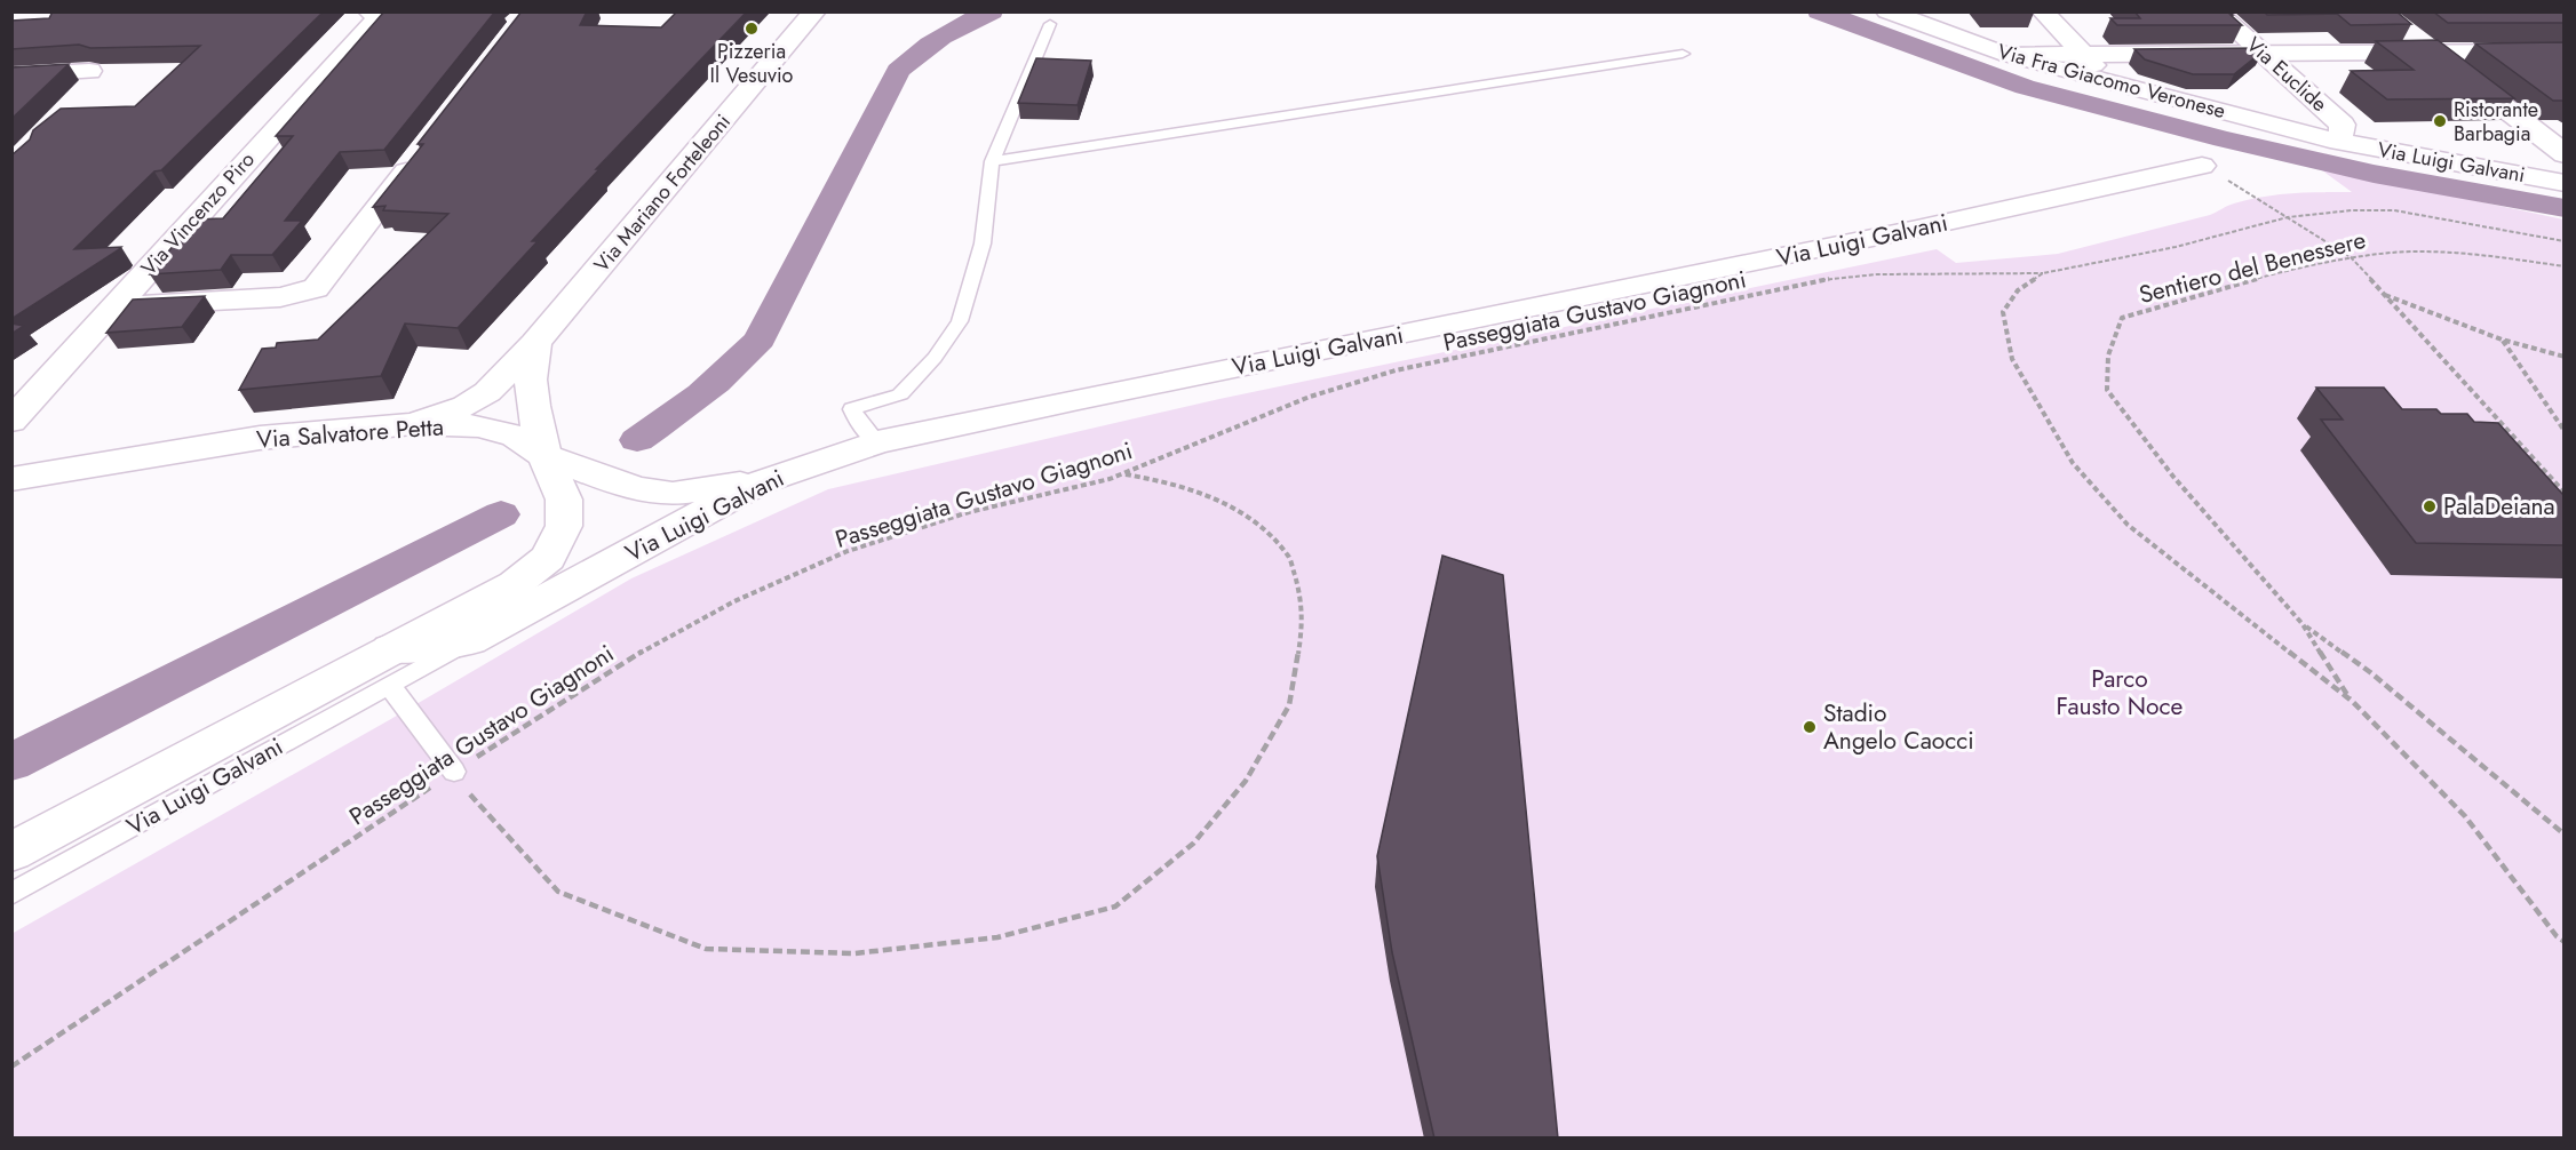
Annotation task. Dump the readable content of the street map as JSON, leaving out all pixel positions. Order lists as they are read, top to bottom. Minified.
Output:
{"streets":{"street":["Via Euclide","Via Fra Giacomo Veronese","Via Luigi Galvani","Via Mariano Forteleoni","Via Vincenzo Piro","Via Salvatore Petta"],"path":["Sentiero del Benessere","Passeggiata Gustavo Giagnoni"]},"crossings":[["Via Euclide","Via Fra Giacomo Veronese"],["Via Euclide","Via Luigi Galvani"],["Via Fra Giacomo Veronese","Via Luigi Galvani"],["Via Luigi Galvani","Via Salvatore Petta"],["Via Mariano Forteleoni","Via Salvatore Petta"]],"parks":["Parco Fausto Noce"],"places":["Pizzeria Il Vesuvio","Ristorante Barbagia","PalaDeiana","Stadio Angelo Caocci"]}
